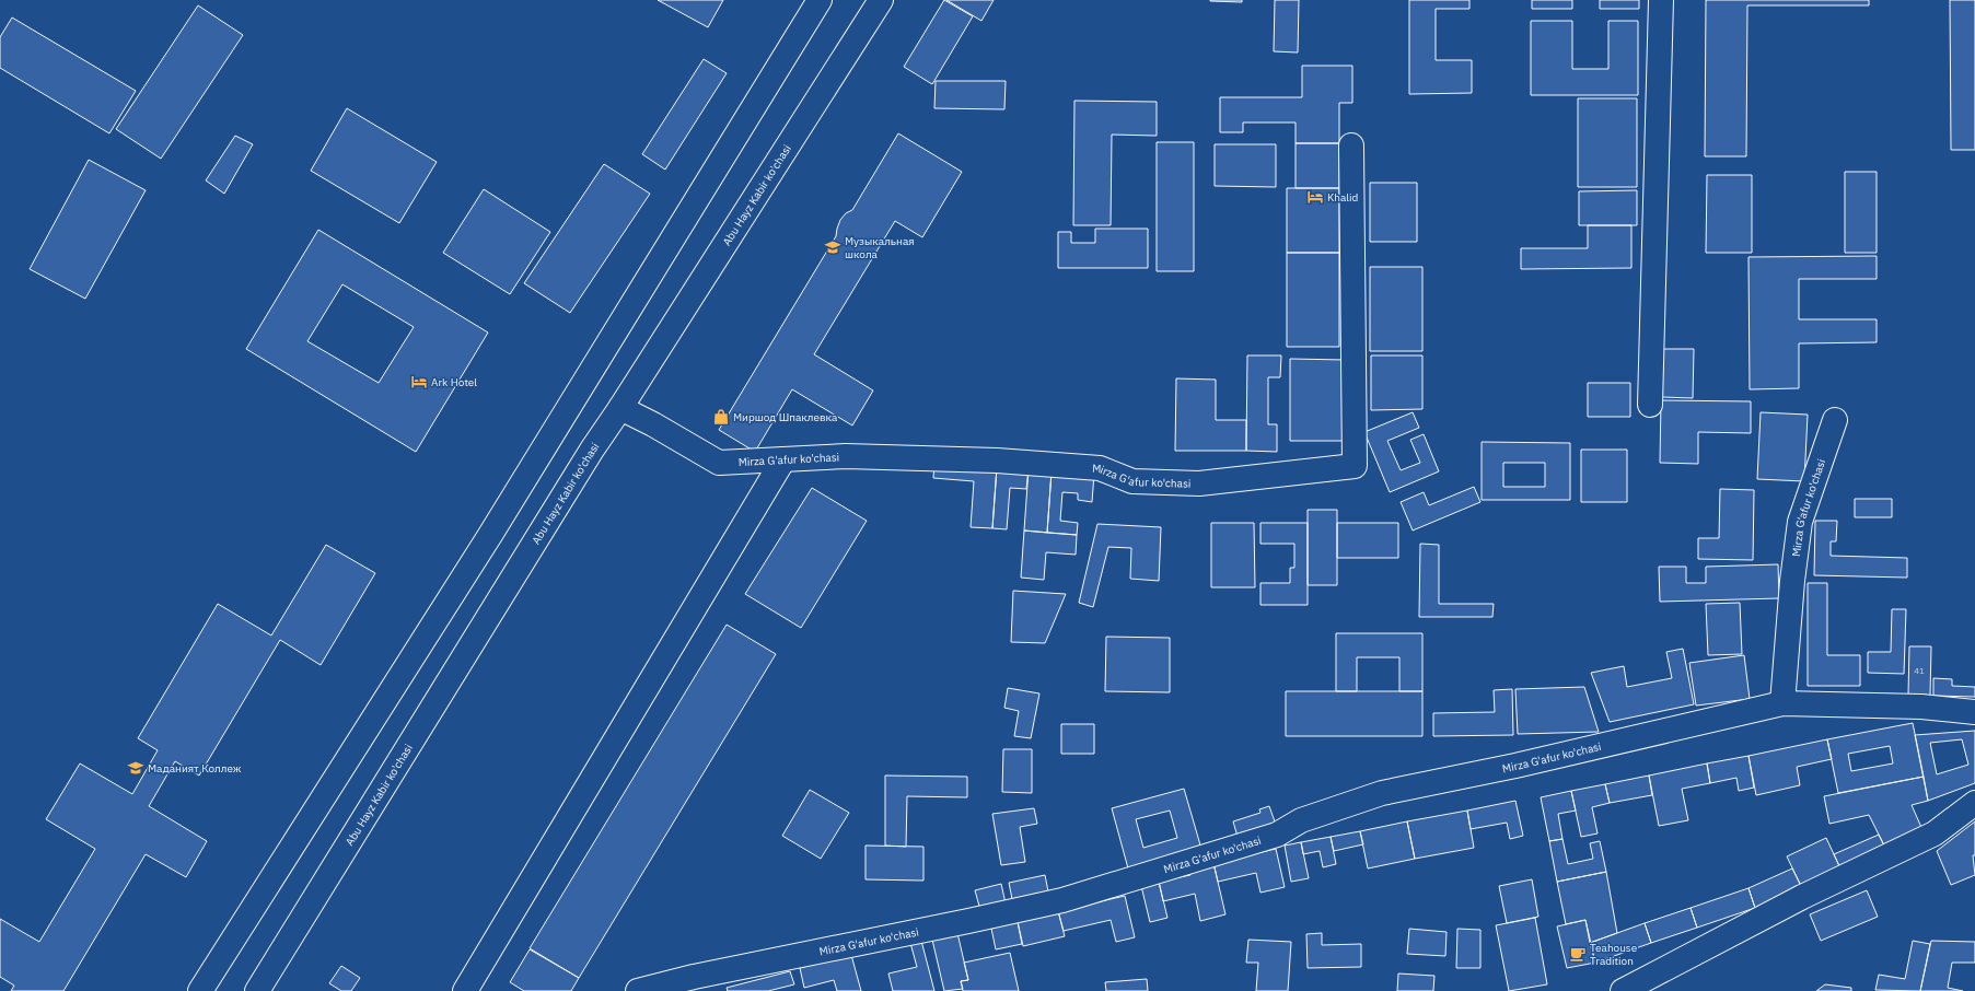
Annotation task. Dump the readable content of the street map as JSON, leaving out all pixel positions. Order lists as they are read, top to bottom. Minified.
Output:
{"streets":{"street":["Abu Hayz Kabir ko'chasi","Mirza G'afur ko'chasi"]},"crossings":[["Abu Hayz Kabir ko'chasi","Mirza G'afur ko'chasi"]],"places":{"hotel":["Khalid","Ark Hotel"],"school or university":["Музыкальная школа","Маданият Коллеж"],"shop":["Миршод Шпаклевка"],"cafe":["Teahouse Tradition"]},"house_numbers":["41"]}
